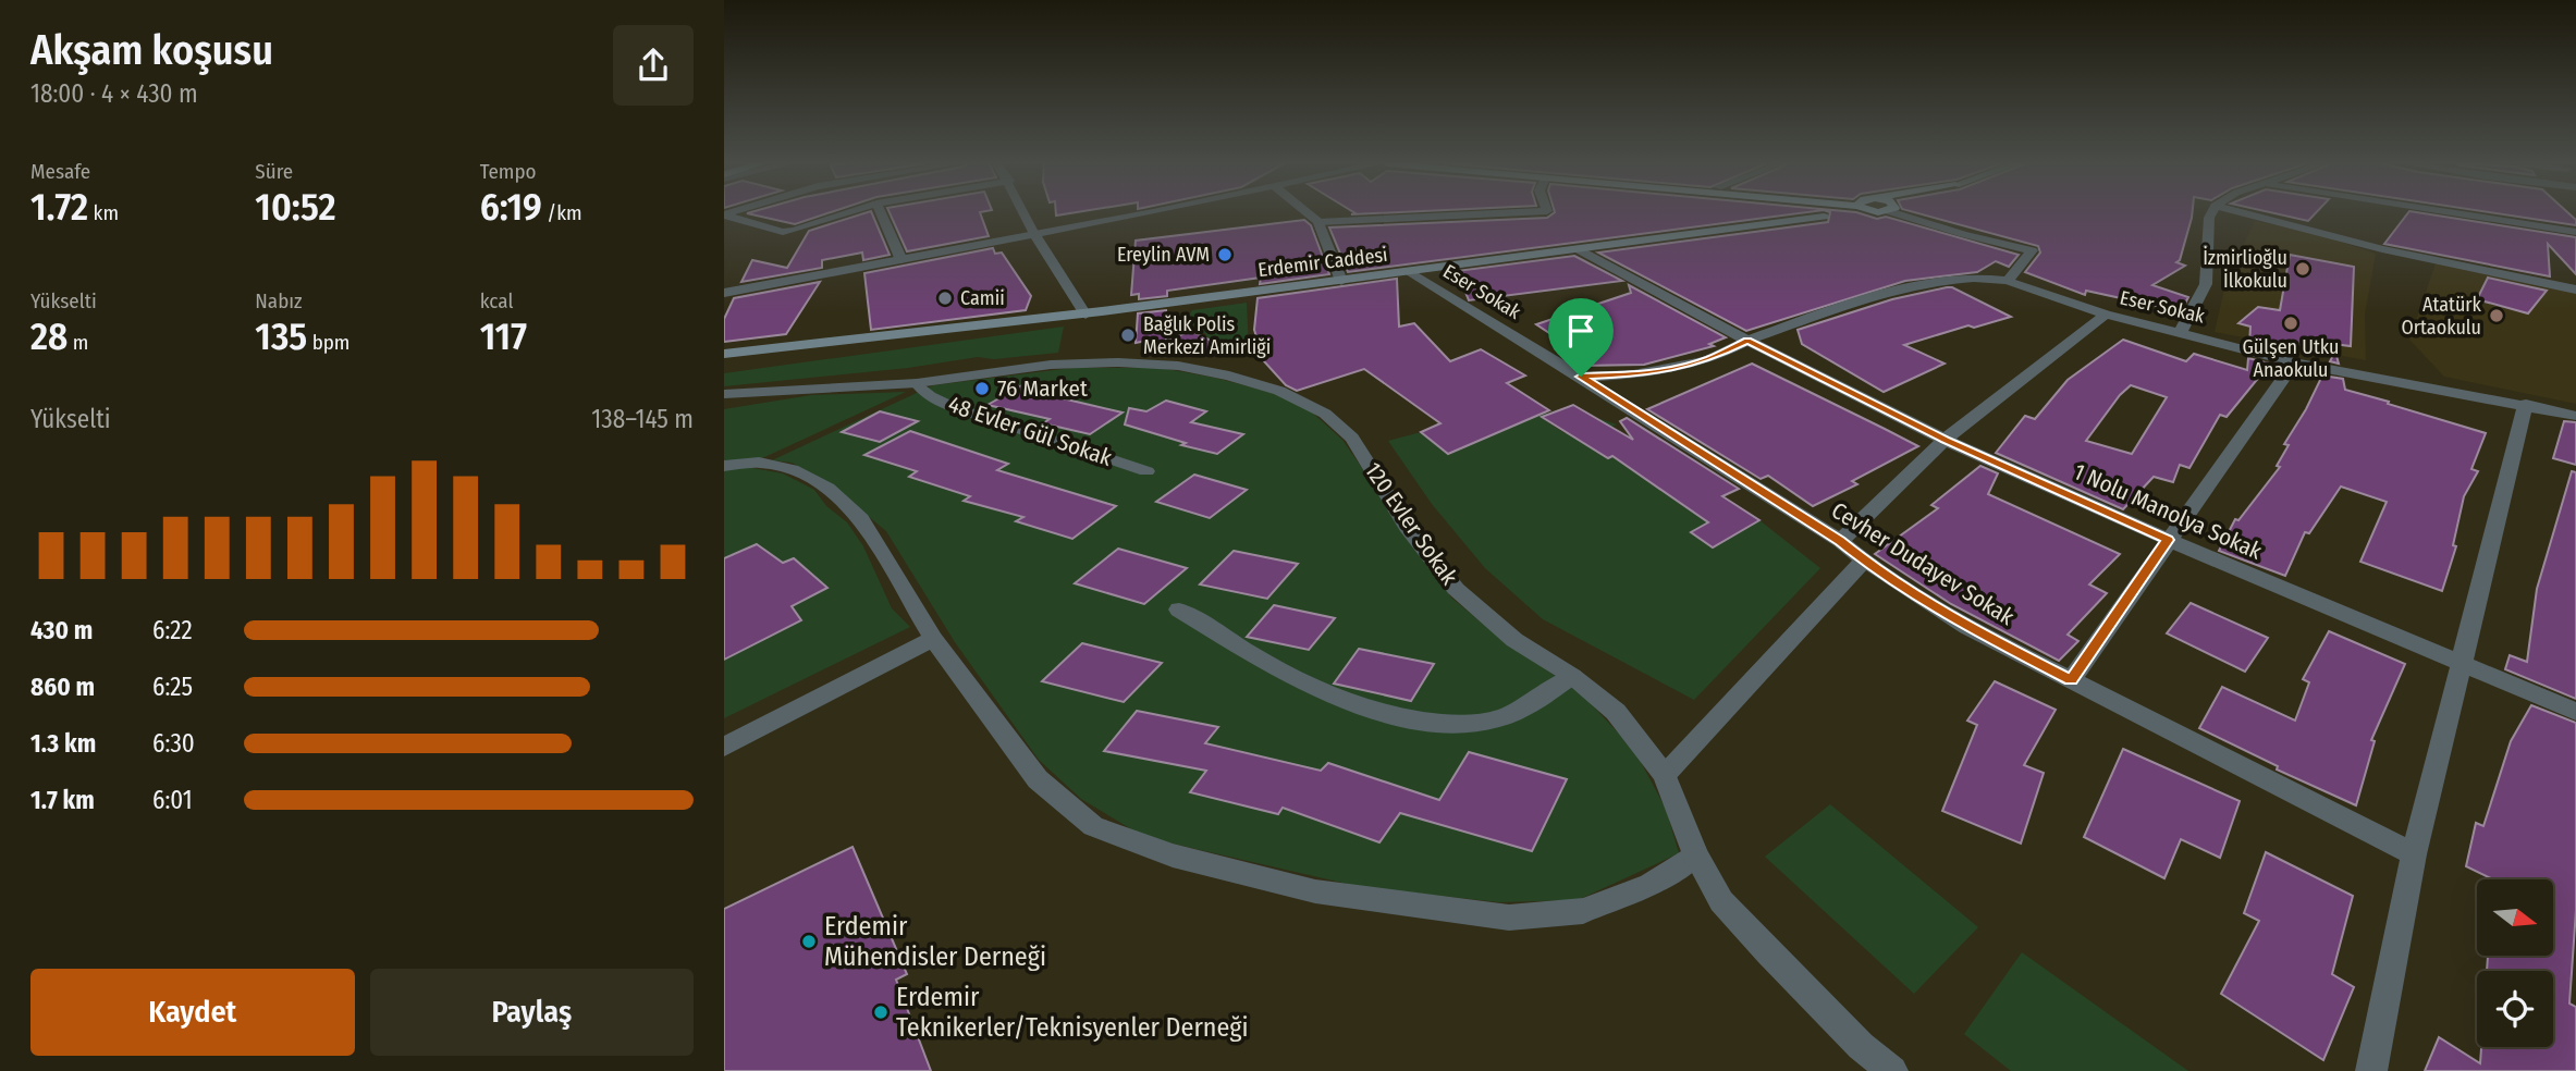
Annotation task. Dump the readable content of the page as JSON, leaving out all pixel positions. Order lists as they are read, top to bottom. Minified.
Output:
{"streets":{"main road":["Erdemir Caddesi"],"street":["Eser Sokak","48 Evler Gül Sokak","1 Nolu Manolya Sokak","120 Evler Sokak","Cevher Dudayev Sokak"]},"crossings":[["Erdemir Caddesi","Eser Sokak"],["Eser Sokak","1 Nolu Manolya Sokak"],["Eser Sokak","Cevher Dudayev Sokak"],["48 Evler Gül Sokak","120 Evler Sokak"]],"places":["Ereylin AVM","İzmirlioğlu İlkokulu","Camii","Atatürk Ortaokulu","Gülşen Utku Anaokulu","Bağlık Polis Merkezi Amirliği","76 Market","Erdemir Mühendisler Derneği","Erdemir Teknikerler/Teknisyenler Derneği"],"north":"right","page":{"heading":["Akşam koşusu","18:00 · 4 × 430 m"],"stats":[["Mesafe","1.72 km"],["Süre","10:52"],["Tempo","6:19 /km"],["Yükselti","28 m"],["Nabız","135 bpm"],["kcal","117"]],"chart":["Yükselti","138–145 m"],"list":[{"name":"430 m","note":"6:22"},{"name":"860 m","note":"6:25"},{"name":"1.3 km","note":"6:30"},{"name":"1.7 km","note":"6:01"}],"buttons":["Kaydet","Paylaş"]}}
